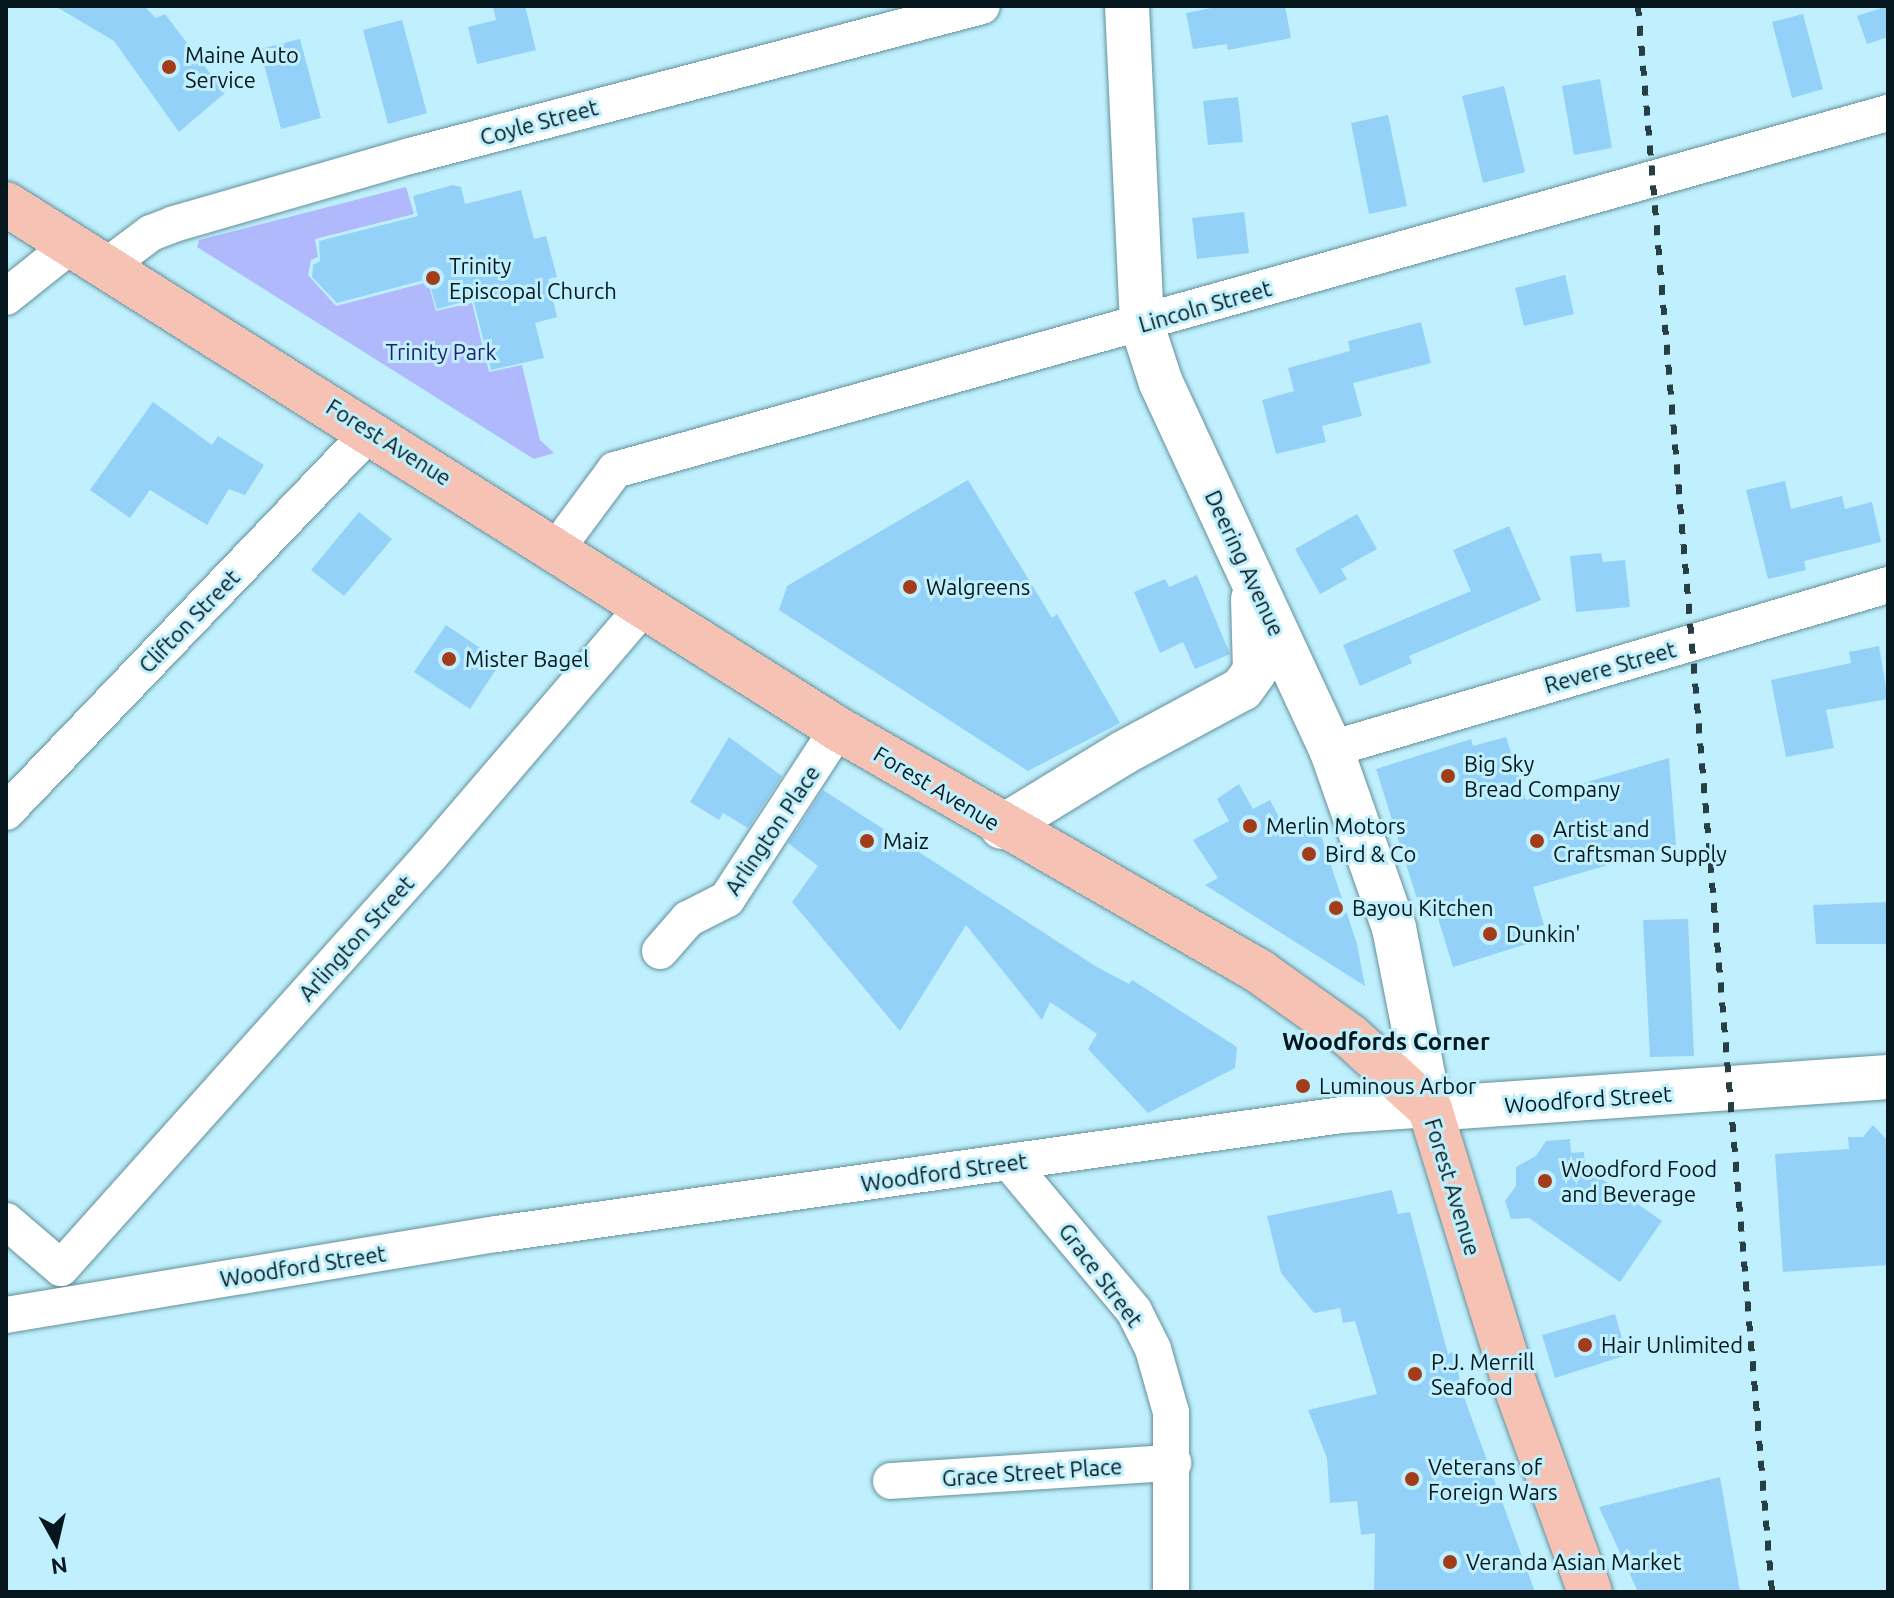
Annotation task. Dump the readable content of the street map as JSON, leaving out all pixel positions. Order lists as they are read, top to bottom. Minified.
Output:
{"streets":{"highway":["Forest Avenue"],"main road":["Deering Avenue","Woodford Street"],"street":["Coyle Street","Lincoln Street","Clifton Street","Revere Street","Arlington Place","Arlington Street","Grace Street","Grace Street Place"]},"crossings":[["Coyle Street","Forest Avenue"],["Lincoln Street","Forest Avenue"],["Lincoln Street","Deering Avenue"],["Forest Avenue","Deering Avenue"],["Forest Avenue","Clifton Street"],["Forest Avenue","Arlington Place"],["Forest Avenue","Arlington Street"],["Forest Avenue","Woodford Street"],["Deering Avenue","Revere Street"],["Deering Avenue","Woodford Street"],["Woodford Street","Grace Street"],["Grace Street","Grace Street Place"]],"districts":["Woodfords Corner"],"parks":["Trinity Park"],"places":["Maine Auto Service","Trinity Episcopal Church","Walgreens","Mister Bagel","Big Sky Bread Company","Merlin Motors","Maiz","Artist and Craftsman Supply","Bird & Co","Bayou Kitchen","Dunkin'","Luminous Arbor","Woodford Food and Beverage","Hair Unlimited","P.J. Merrill Seafood","Veterans of Foreign Wars","Veranda Asian Market"],"north":"bottom"}
